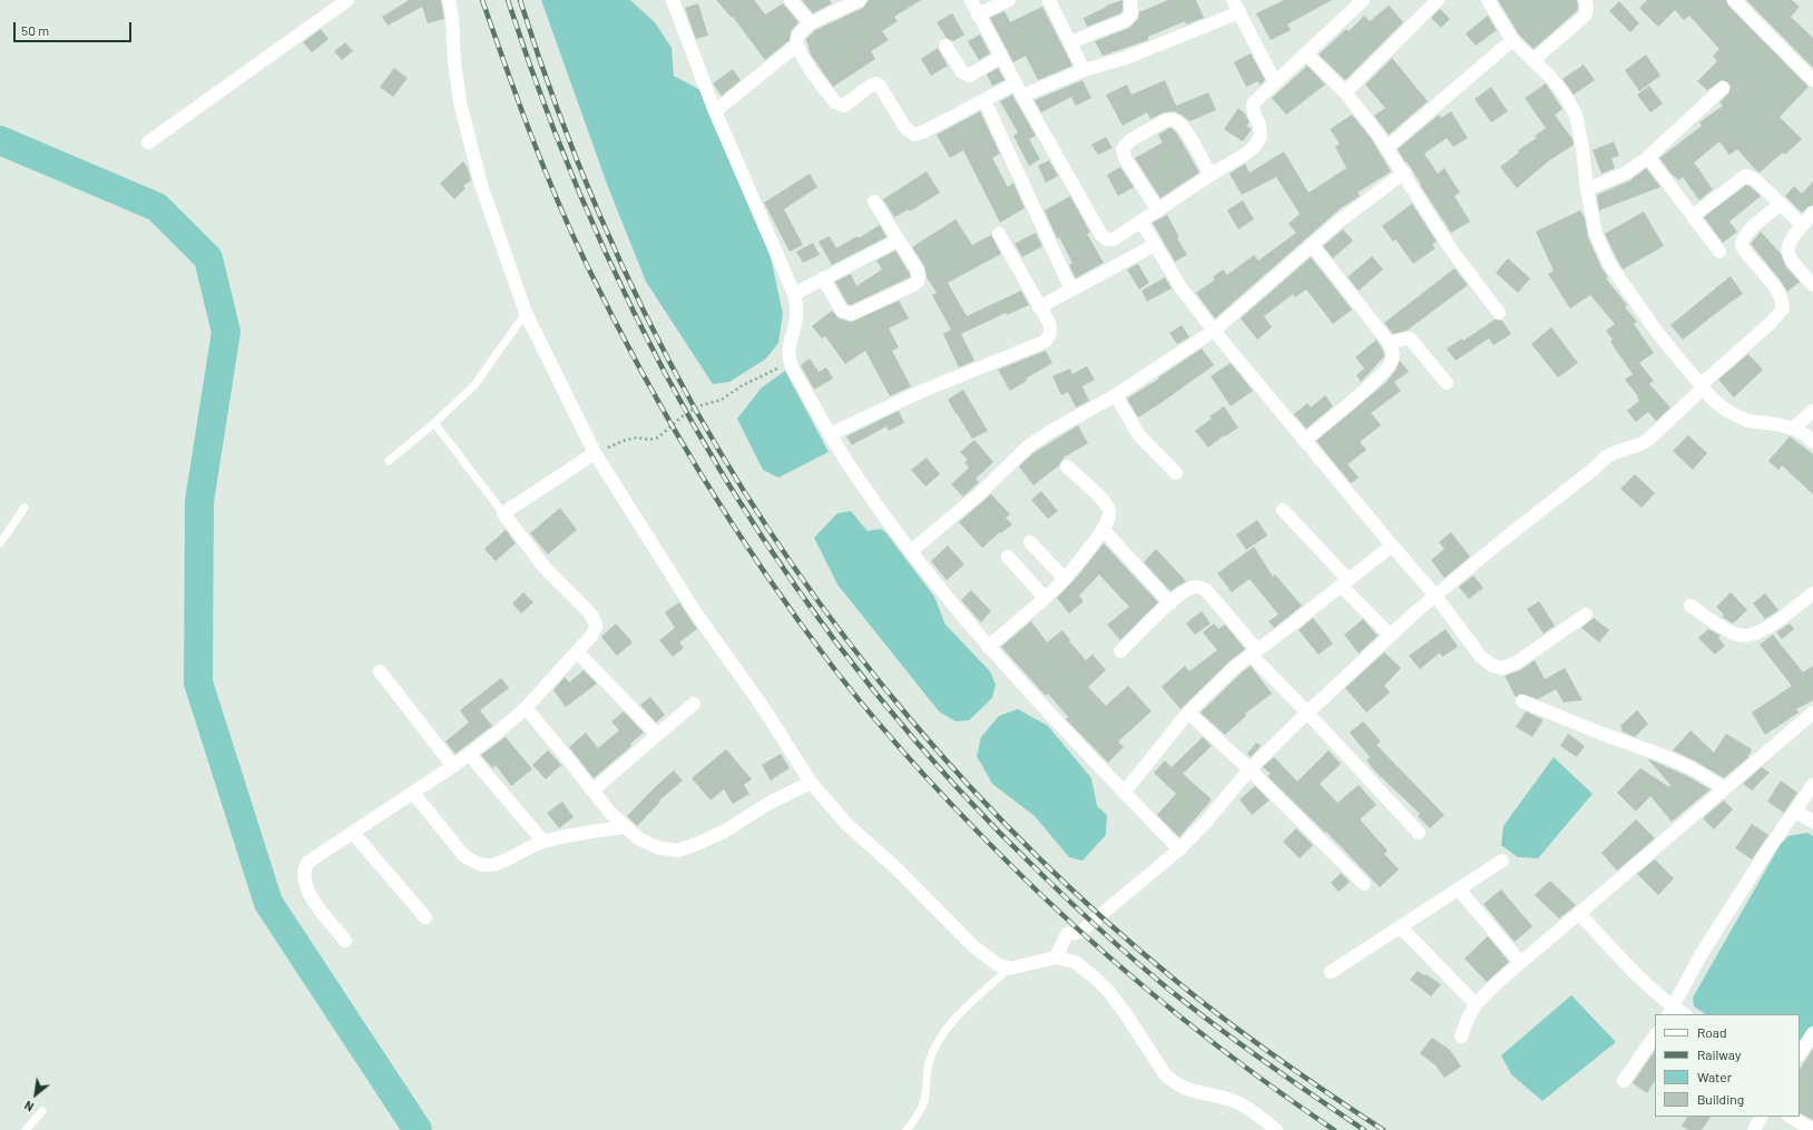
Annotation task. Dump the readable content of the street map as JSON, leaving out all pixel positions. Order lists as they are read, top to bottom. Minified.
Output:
{"legend":["Road","Railway","Water","Building"],"scale_bar":"50 m","north":"bottom left"}
